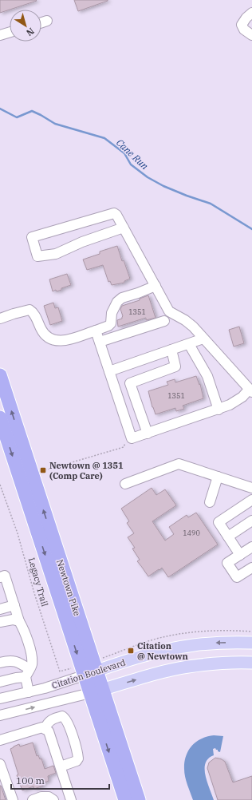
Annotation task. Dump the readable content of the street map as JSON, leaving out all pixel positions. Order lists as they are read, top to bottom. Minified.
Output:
{"streets":{"highway":["Newtown Pike"],"main road":["Citation Boulevard"],"path":["Legacy Trail"]},"crossings":[["Newtown Pike","Citation Boulevard"]],"water":["Cane Run"],"places":{"transit":["Newtown @ 1351 (Comp Care)","Citation @ Newtown"]},"house_numbers":["1351","1351","1490"],"scale_bar":"100 m","north":"bottom right"}
